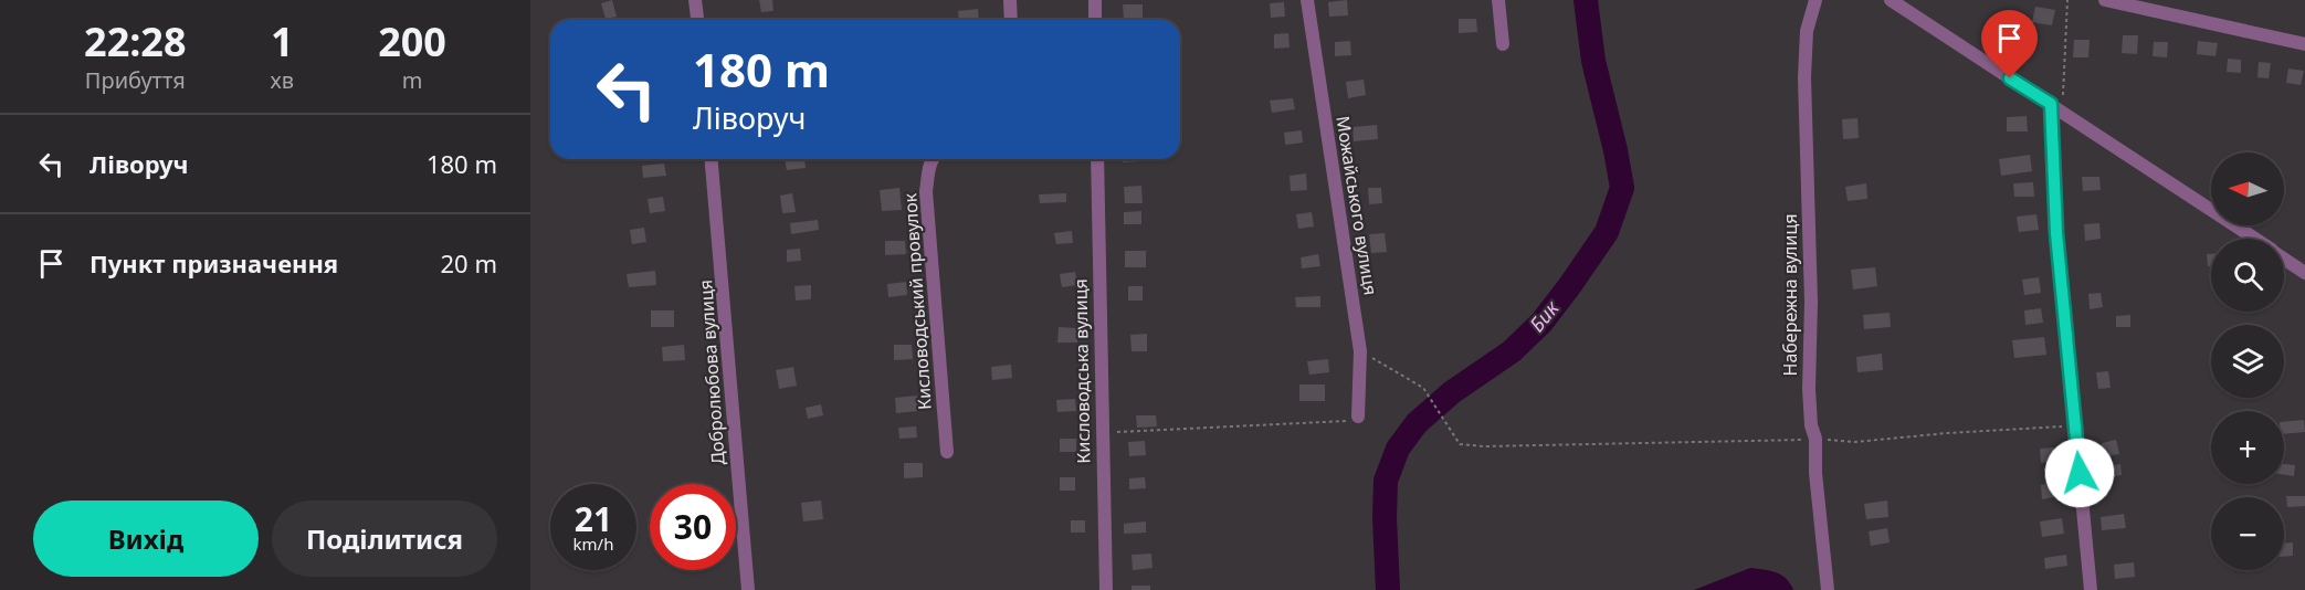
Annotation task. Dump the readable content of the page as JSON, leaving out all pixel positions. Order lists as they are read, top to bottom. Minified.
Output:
{"streets":{"street":["Можайського вулиця","Набережна вулиця","Кисловодський провулок","Кисловодська вулиця","Добролюбова вулиця"]},"water":["Бик"],"north":"left","page":{"eta":["22:28","Прибуття","1","хв","200","m"],"turn":["180 m","Ліворуч"],"list":[{"name":"Ліворуч","value":"180 m"},{"name":"Пункт призначення","value":"20 m"}],"map_buttons":["+","−"],"speed":"21 km/h","limit":"30","buttons":["Вихід","Поділитися"]}}
